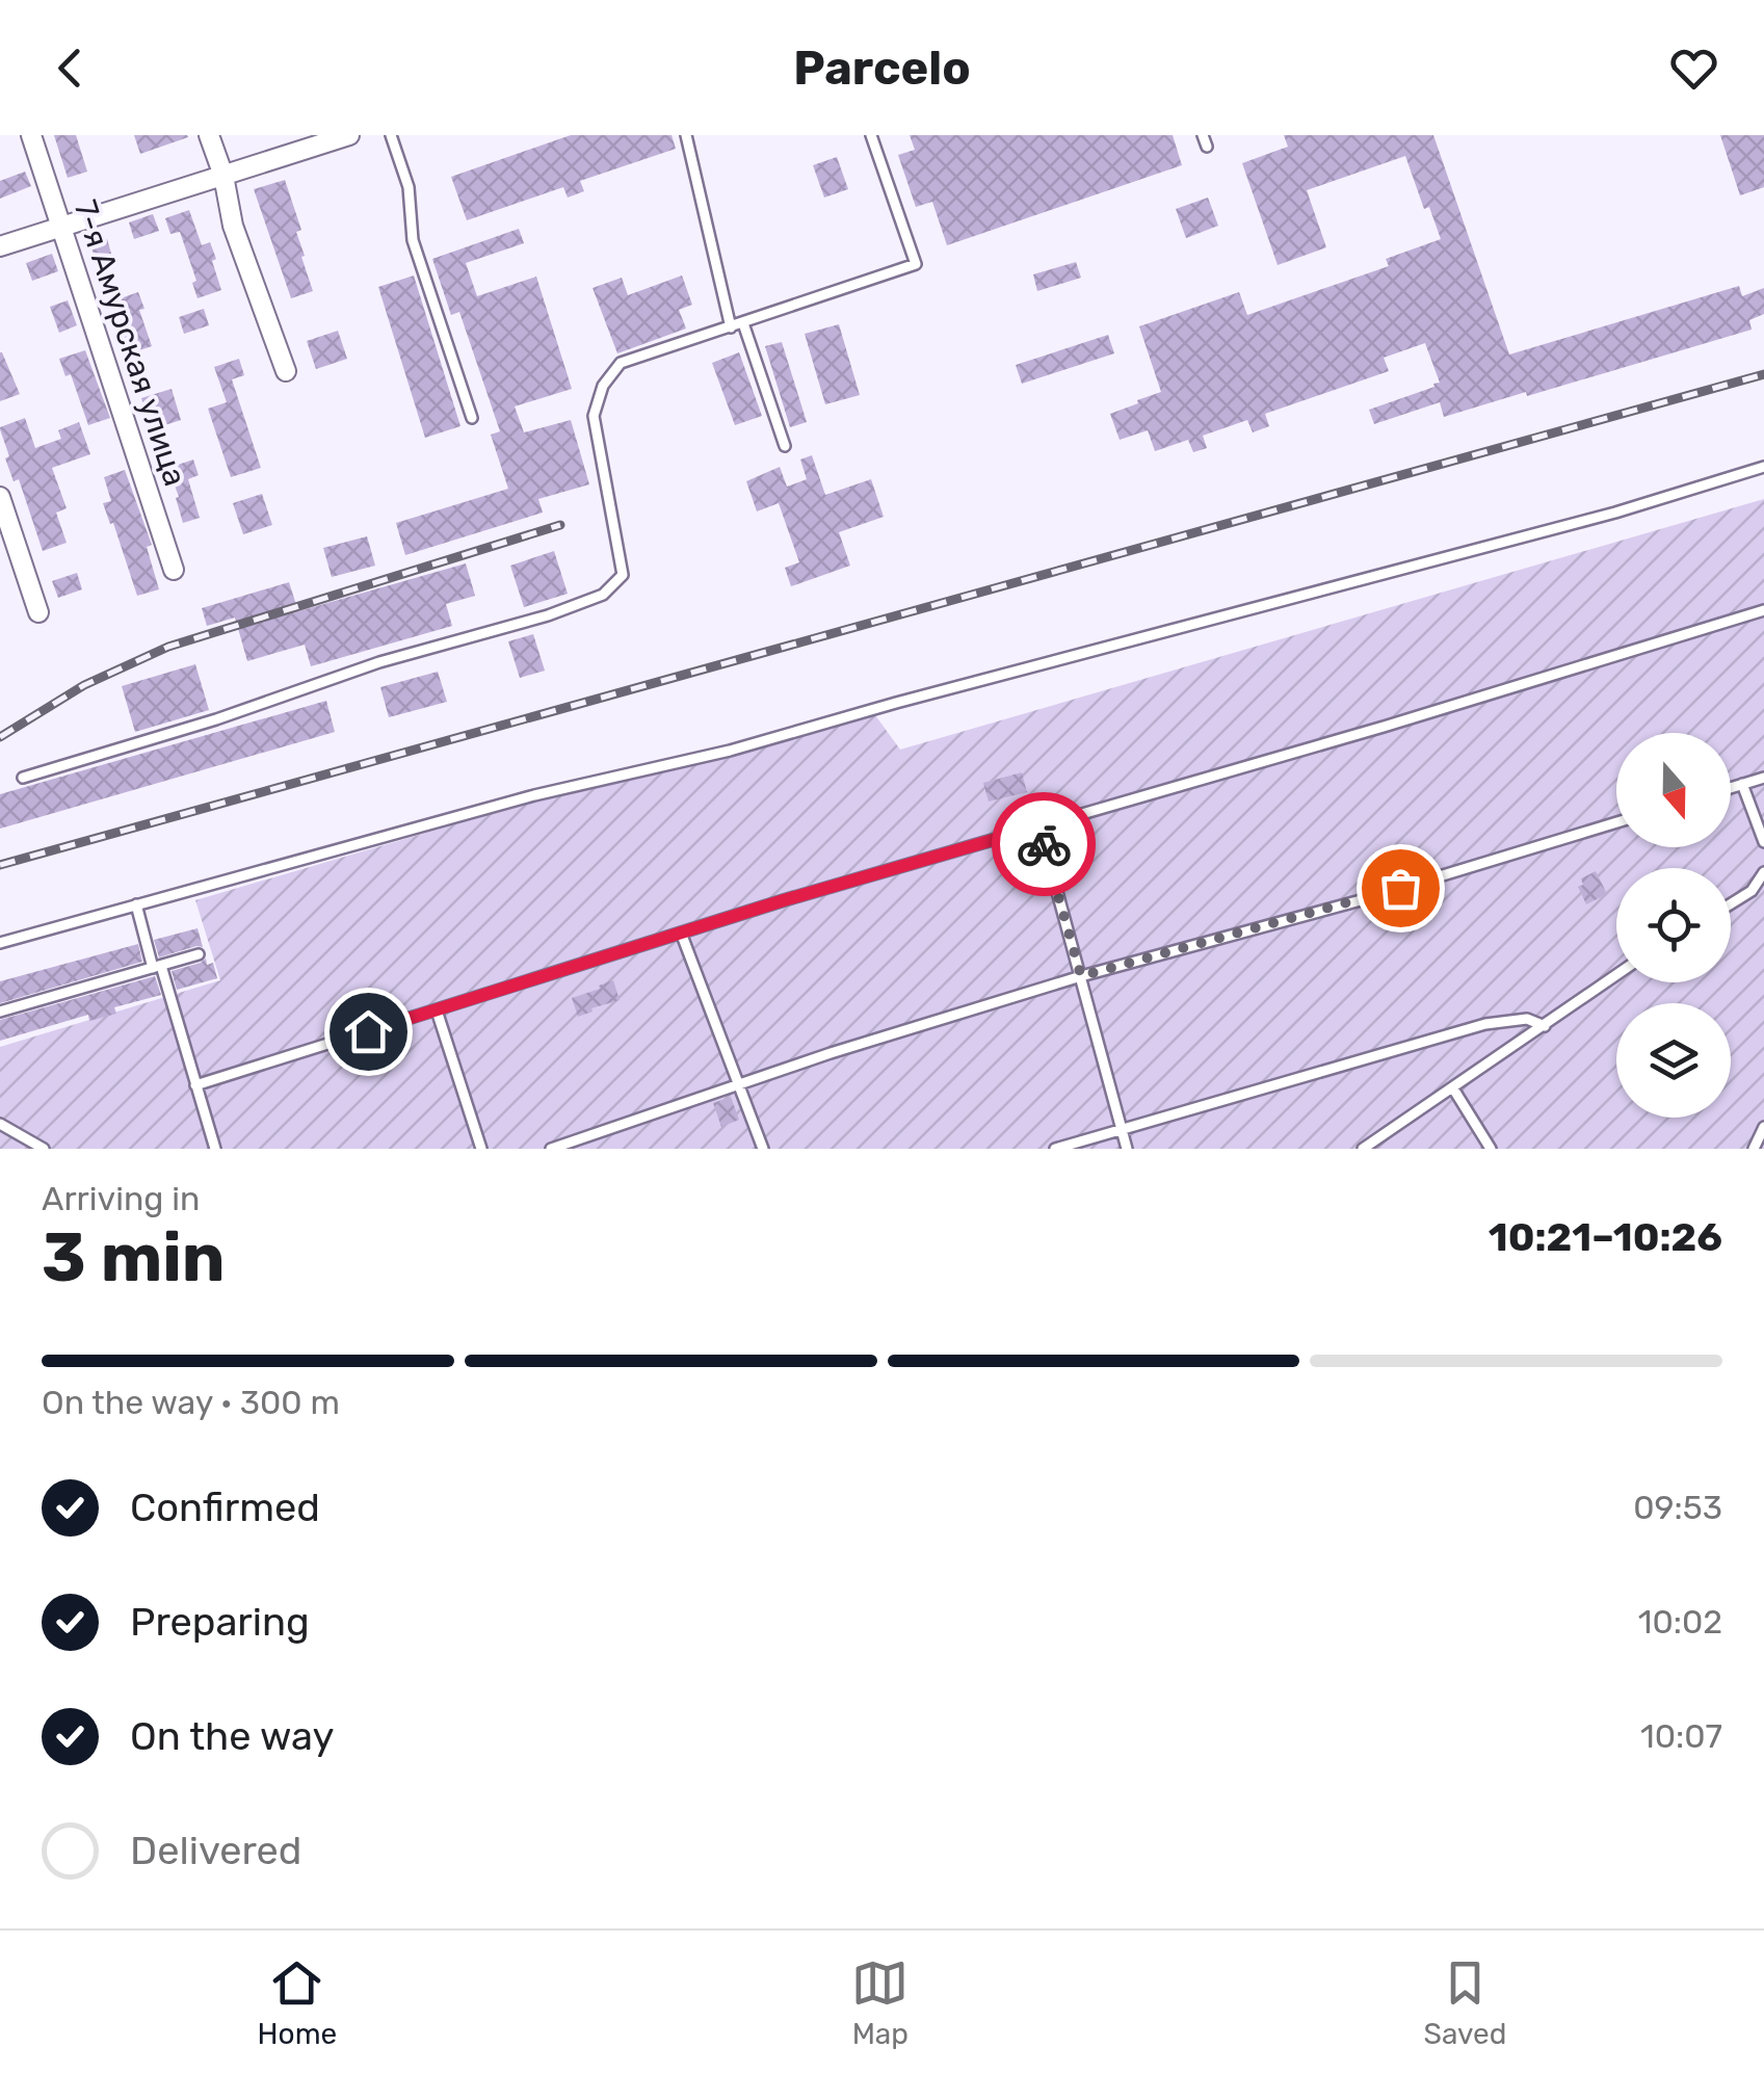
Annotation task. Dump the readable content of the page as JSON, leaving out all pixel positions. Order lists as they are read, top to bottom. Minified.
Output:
{"streets":{"street":["7-я Амурская улица"]},"north":"bottom","page":{"header":"Parcelo","heading":["3 min","Arriving in","10:21–10:26"],"bar":"On the way · 300 m","list":[["Confirmed","09:53"],["Preparing","10:02"],["On the way","10:07"],"Delivered"],"tabs":["Home","Map","Saved"]}}
